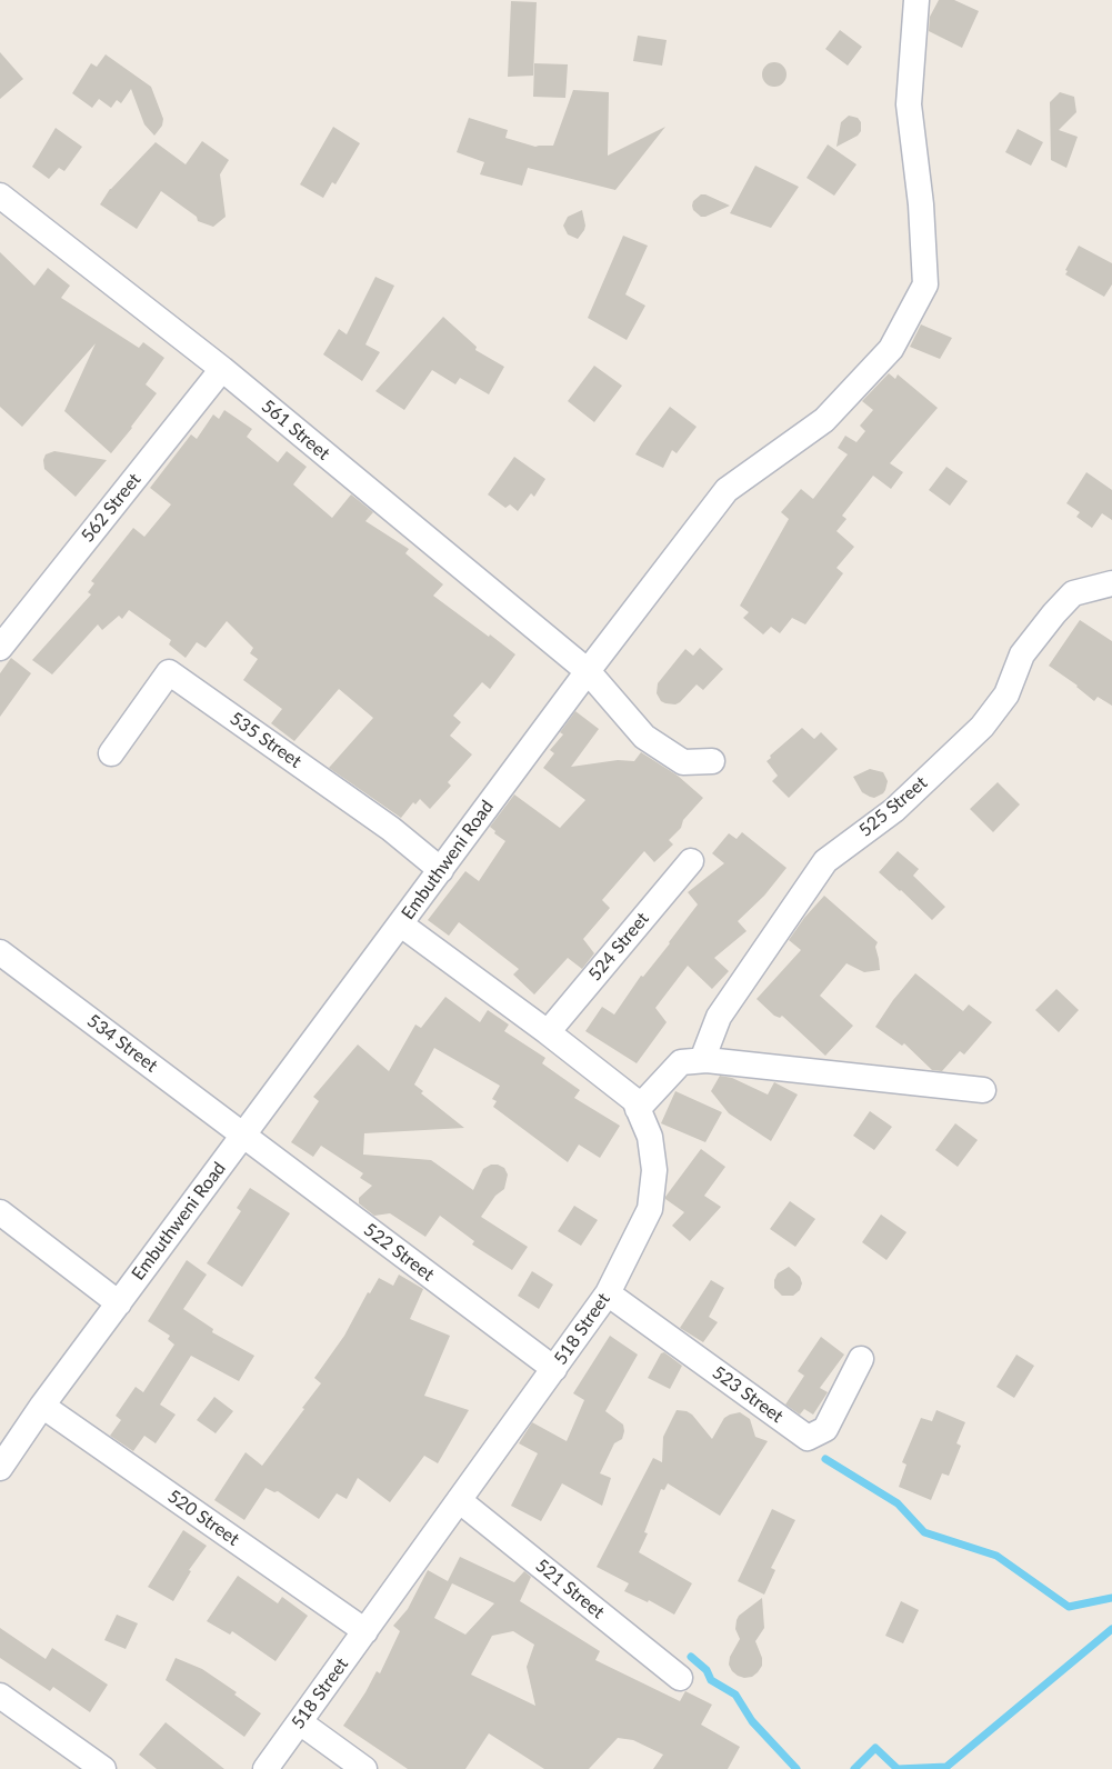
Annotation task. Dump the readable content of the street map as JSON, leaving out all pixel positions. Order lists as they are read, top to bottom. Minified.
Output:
{"streets":{"street":["561 Street","562 Street","535 Street","525 Street","Embuthweni Road","524 Street","534 Street","522 Street","518 Street","523 Street","520 Street","521 Street"]},"crossings":[["561 Street","562 Street"],["561 Street","Embuthweni Road"],["535 Street","Embuthweni Road"],["Embuthweni Road","534 Street"],["Embuthweni Road","522 Street"],["Embuthweni Road","518 Street"],["Embuthweni Road","520 Street"],["524 Street","518 Street"],["534 Street","522 Street"],["522 Street","518 Street"],["518 Street","523 Street"],["518 Street","520 Street"],["518 Street","521 Street"]]}
